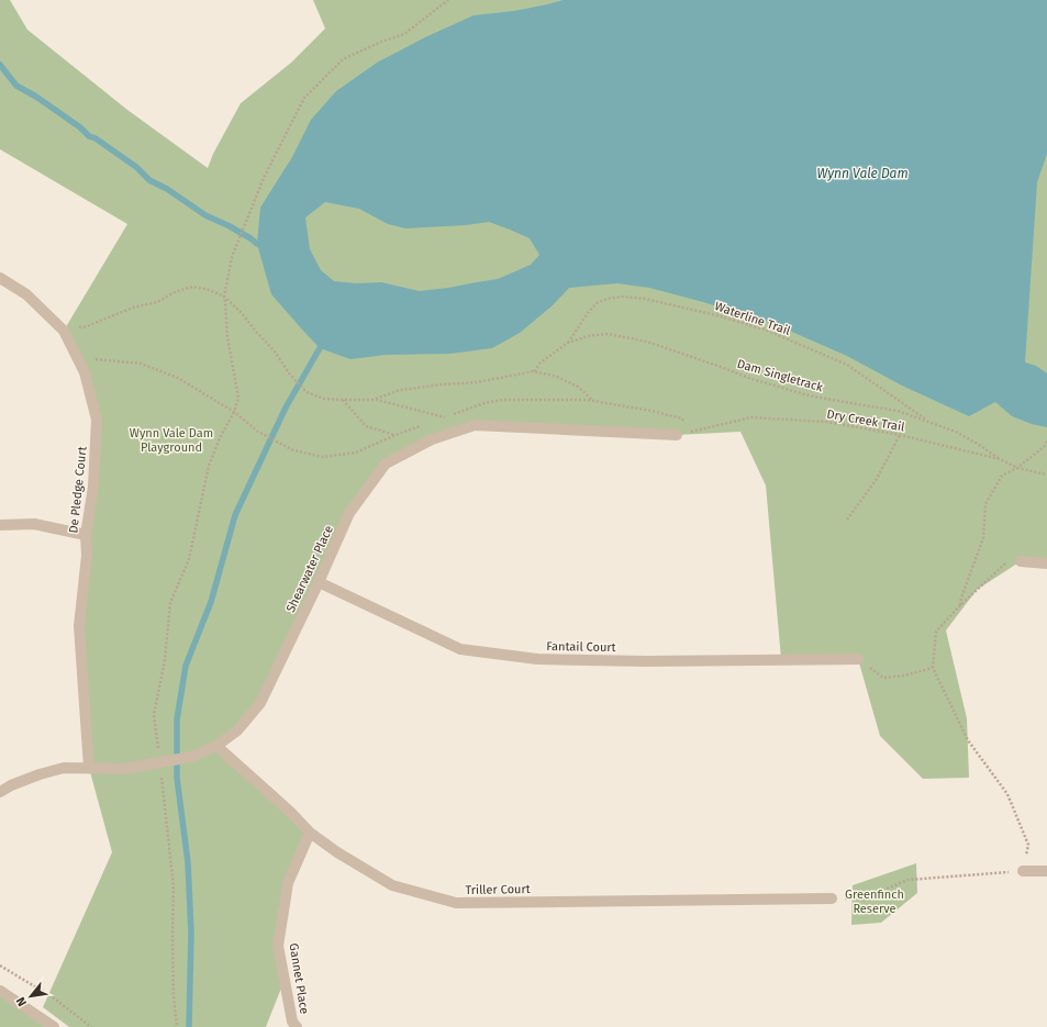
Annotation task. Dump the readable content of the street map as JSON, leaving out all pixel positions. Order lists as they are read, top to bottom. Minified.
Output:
{"streets":{"street":["De Pledge Court","Shearwater Place","Fantail Court","Triller Court","Gannet Place"],"path":["Waterline Trail","Dam Singletrack","Dry Creek Trail"]},"crossings":[["Waterline Trail","Dam Singletrack"],["Dam Singletrack","Dry Creek Trail"],["Dry Creek Trail","Shearwater Place"],["De Pledge Court","Shearwater Place"],["Shearwater Place","Fantail Court"],["Shearwater Place","Triller Court"],["Triller Court","Gannet Place"]],"water":["Wynn Vale Dam"],"parks":["Wynn Vale Dam Playground","Greenfinch Reserve"],"north":"bottom left"}
